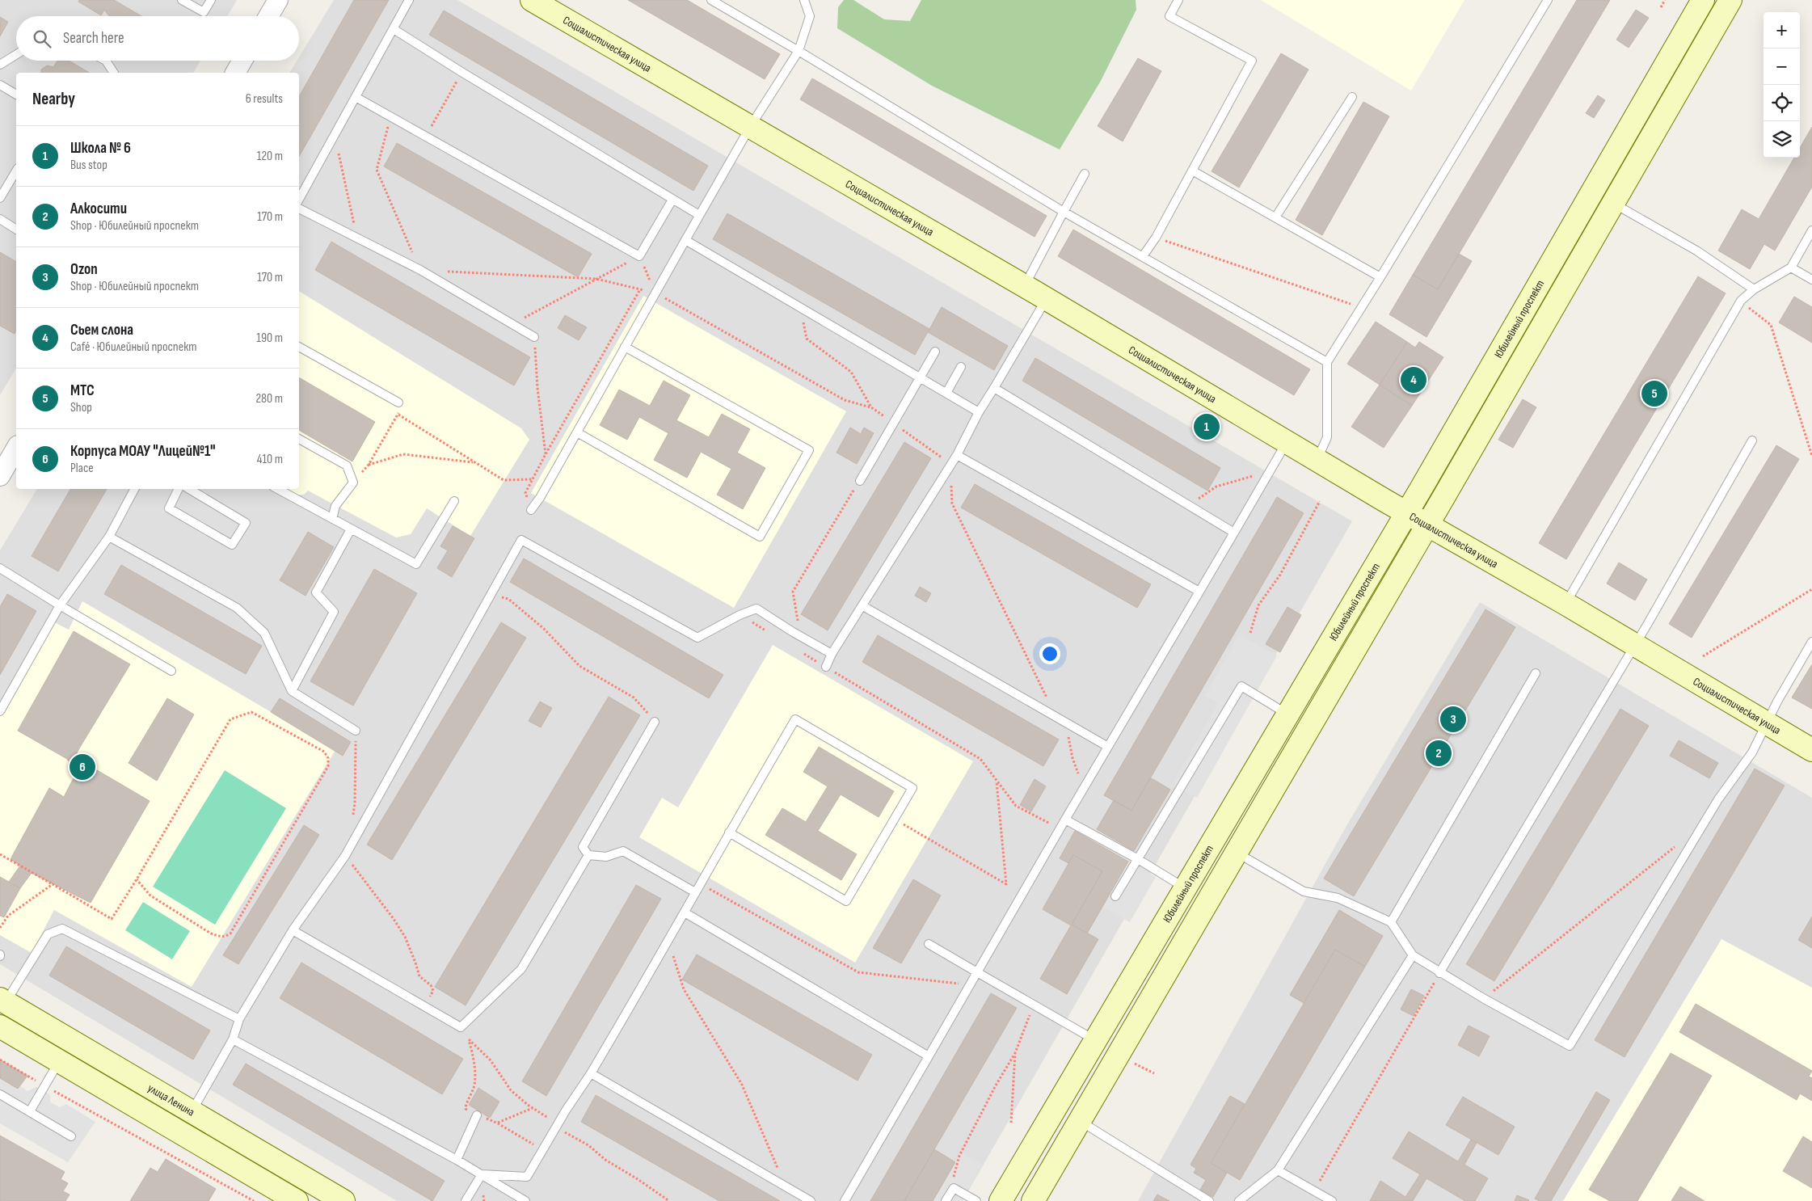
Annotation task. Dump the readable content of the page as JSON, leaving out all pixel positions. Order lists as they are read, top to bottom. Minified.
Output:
{"streets":{"main road":["Социалистическая улица","Юбилейный проспект","улица Ленина"]},"crossings":[["Социалистическая улица","Юбилейный проспект"]],"page":{"map_buttons":["+","−"],"search":"Search here","heading":["Nearby","6 results"],"list":[{"mark":"1","name":"Школа № 6","note":"Bus stop","value":"120 m"},{"mark":"2","name":"Алкосити","note":"Shop · Юбилейный проспект","value":"170 m"},{"mark":"3","name":"Ozon","note":"Shop · Юбилейный проспект","value":"170 m"},{"mark":"4","name":"Сьем слона","note":"Café · Юбилейный проспект","value":"190 m"},{"mark":"5","name":"МТС","note":"Shop","value":"280 m"},{"mark":"6","name":"Корпуса МОАУ \"Лицей№1\"","note":"Place","value":"410 m"}],"pins":["4","5","1","3","2","6"]}}
